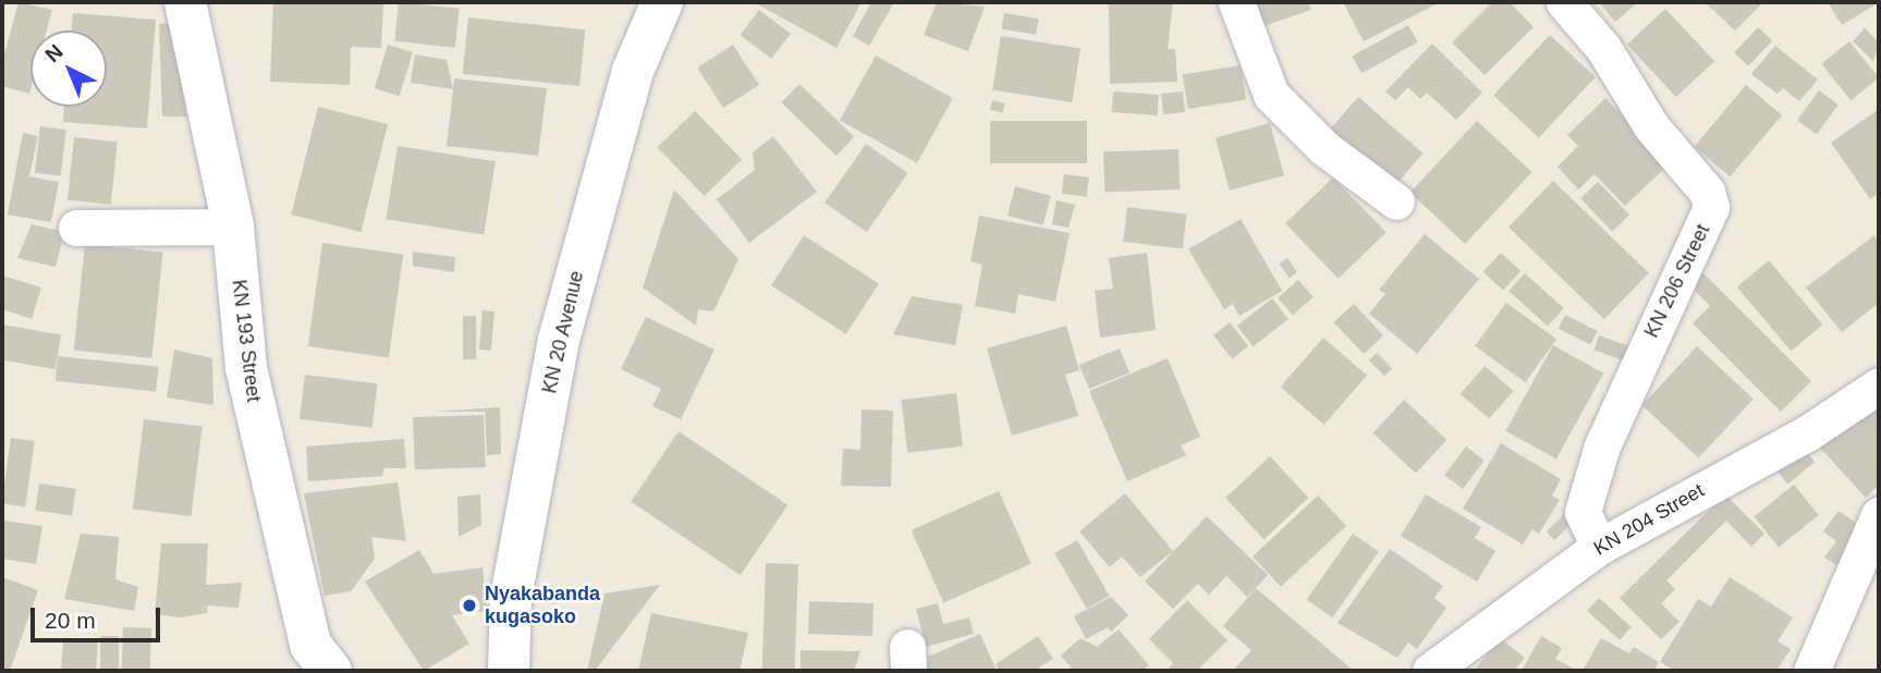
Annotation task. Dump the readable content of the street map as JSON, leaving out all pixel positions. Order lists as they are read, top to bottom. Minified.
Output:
{"streets":{"street":["KN 206 Street","KN 20 Avenue","KN 193 Street","KN 204 Street"]},"crossings":[["KN 206 Street","KN 204 Street"]],"places":["Nyakabanda kugasoko"],"scale_bar":"20 m","north":"top left"}
